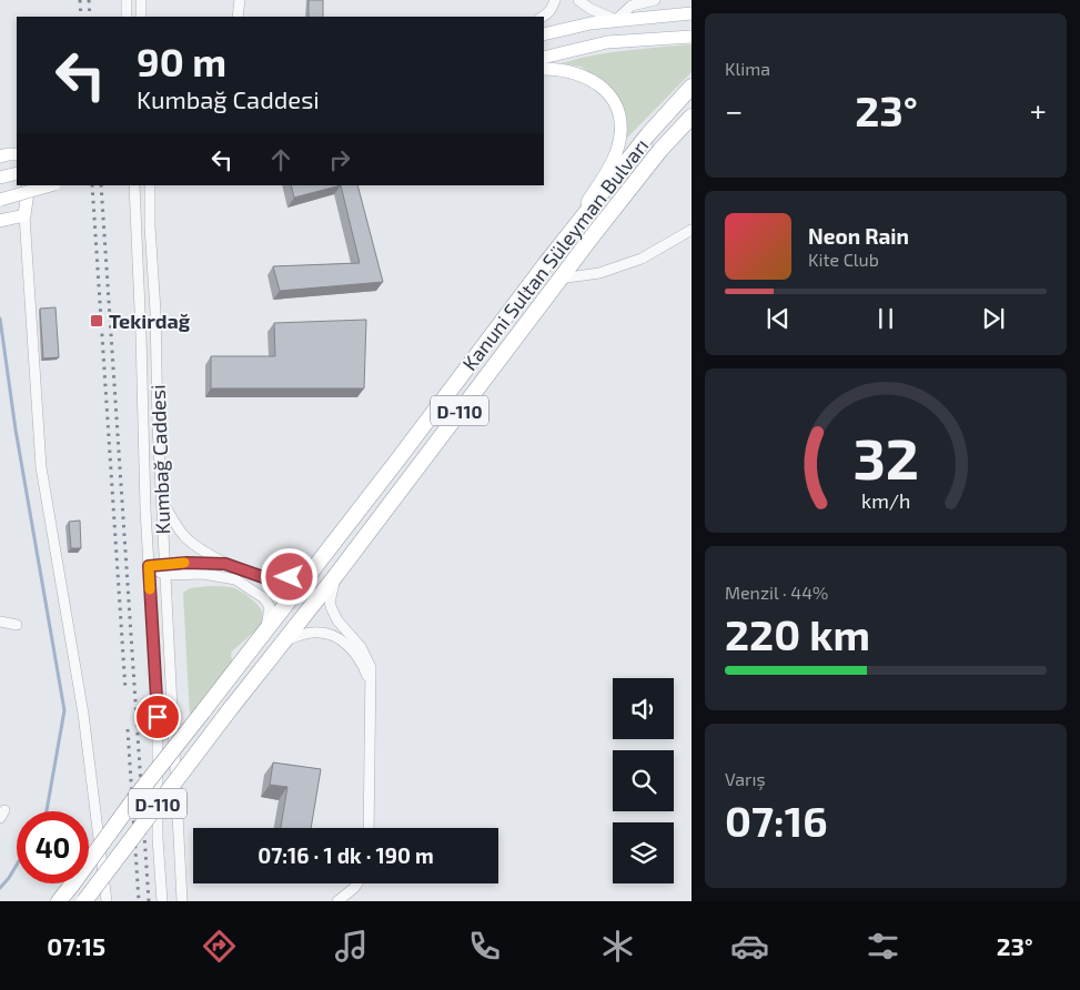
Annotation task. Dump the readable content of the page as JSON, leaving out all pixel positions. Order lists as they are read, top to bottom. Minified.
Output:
{"streets":{"highway":["Kanuni Sultan Süleyman Bulvarı","D-110"],"street":["Kumbağ Caddesi"]},"places":{"transit":["Tekirdağ"]},"page":{"tile":["Klima",["Menzil · 44%","220 km"],["Varış","07:16"]],"turn":["90 m","Kumbağ Caddesi"],"heat":["−","23°","+"],"song":["Neon Rain","Kite Club"],"limit":"40","trip":"07:16 · 1 dk · 190 m","tabs":["07:15","23°"],"gauge":["32","km/h"]}}
